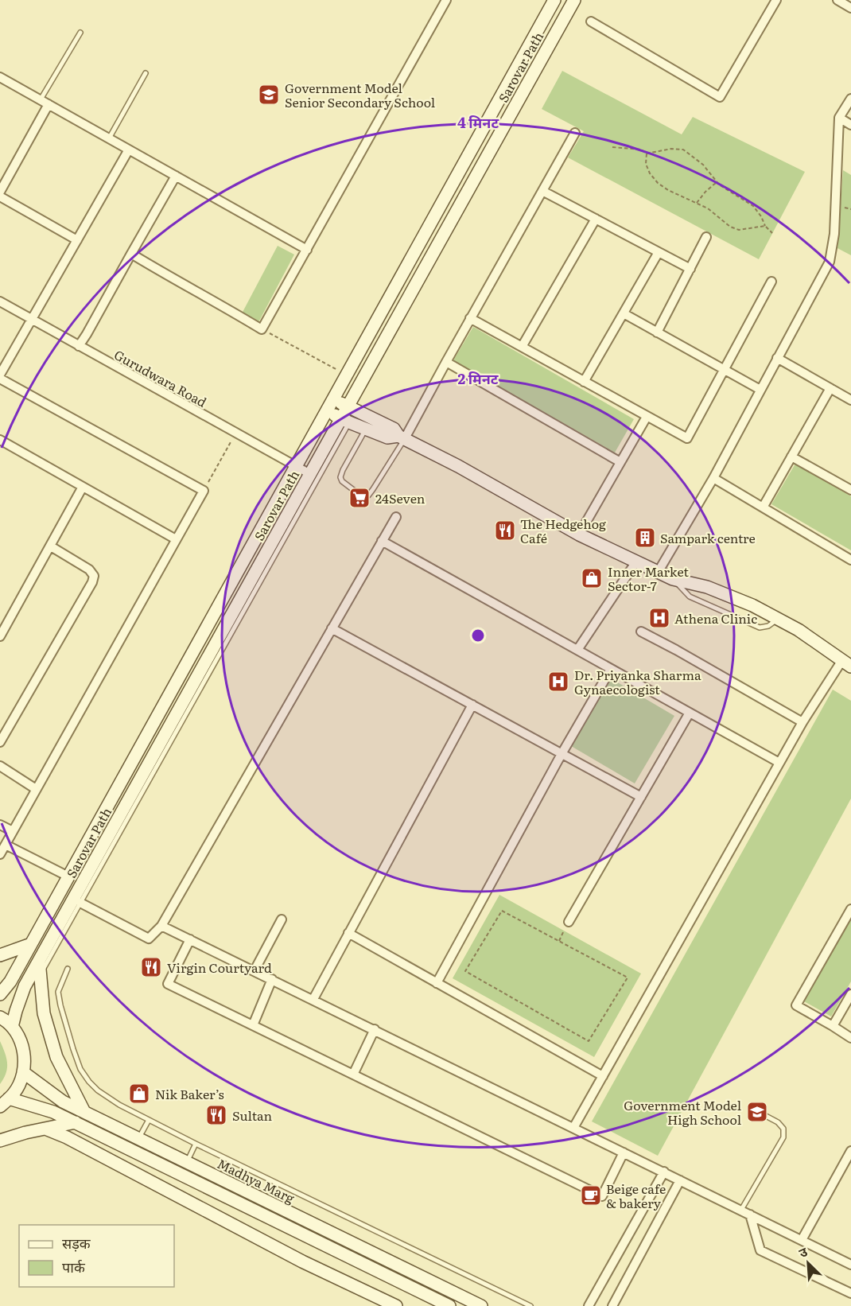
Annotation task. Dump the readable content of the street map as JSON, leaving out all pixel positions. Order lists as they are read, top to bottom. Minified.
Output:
{"streets":{"main road":["Sarovar Path","Madhya Marg"],"street":["Gurudwara Road"]},"crossings":[["Sarovar Path","Gurudwara Road"]],"places":{"school or university":["Government Model Senior Secondary School","Government Model High School"],"supermarket":["24Seven"],"restaurant":["The Hedgehog Café","Virgin Courtyard","Sultan"],"building":["Sampark centre"],"shop":["Inner Market Sector-7","Nik Baker’s"],"hospital":["Athena Clinic","Dr. Priyanka Sharma Gynaecologist"],"cafe":["Beige cafe & bakery"]},"legend":["सड़क","पार्क"],"north":"top left","rings":["4 मिनट","2 मिनट"]}
